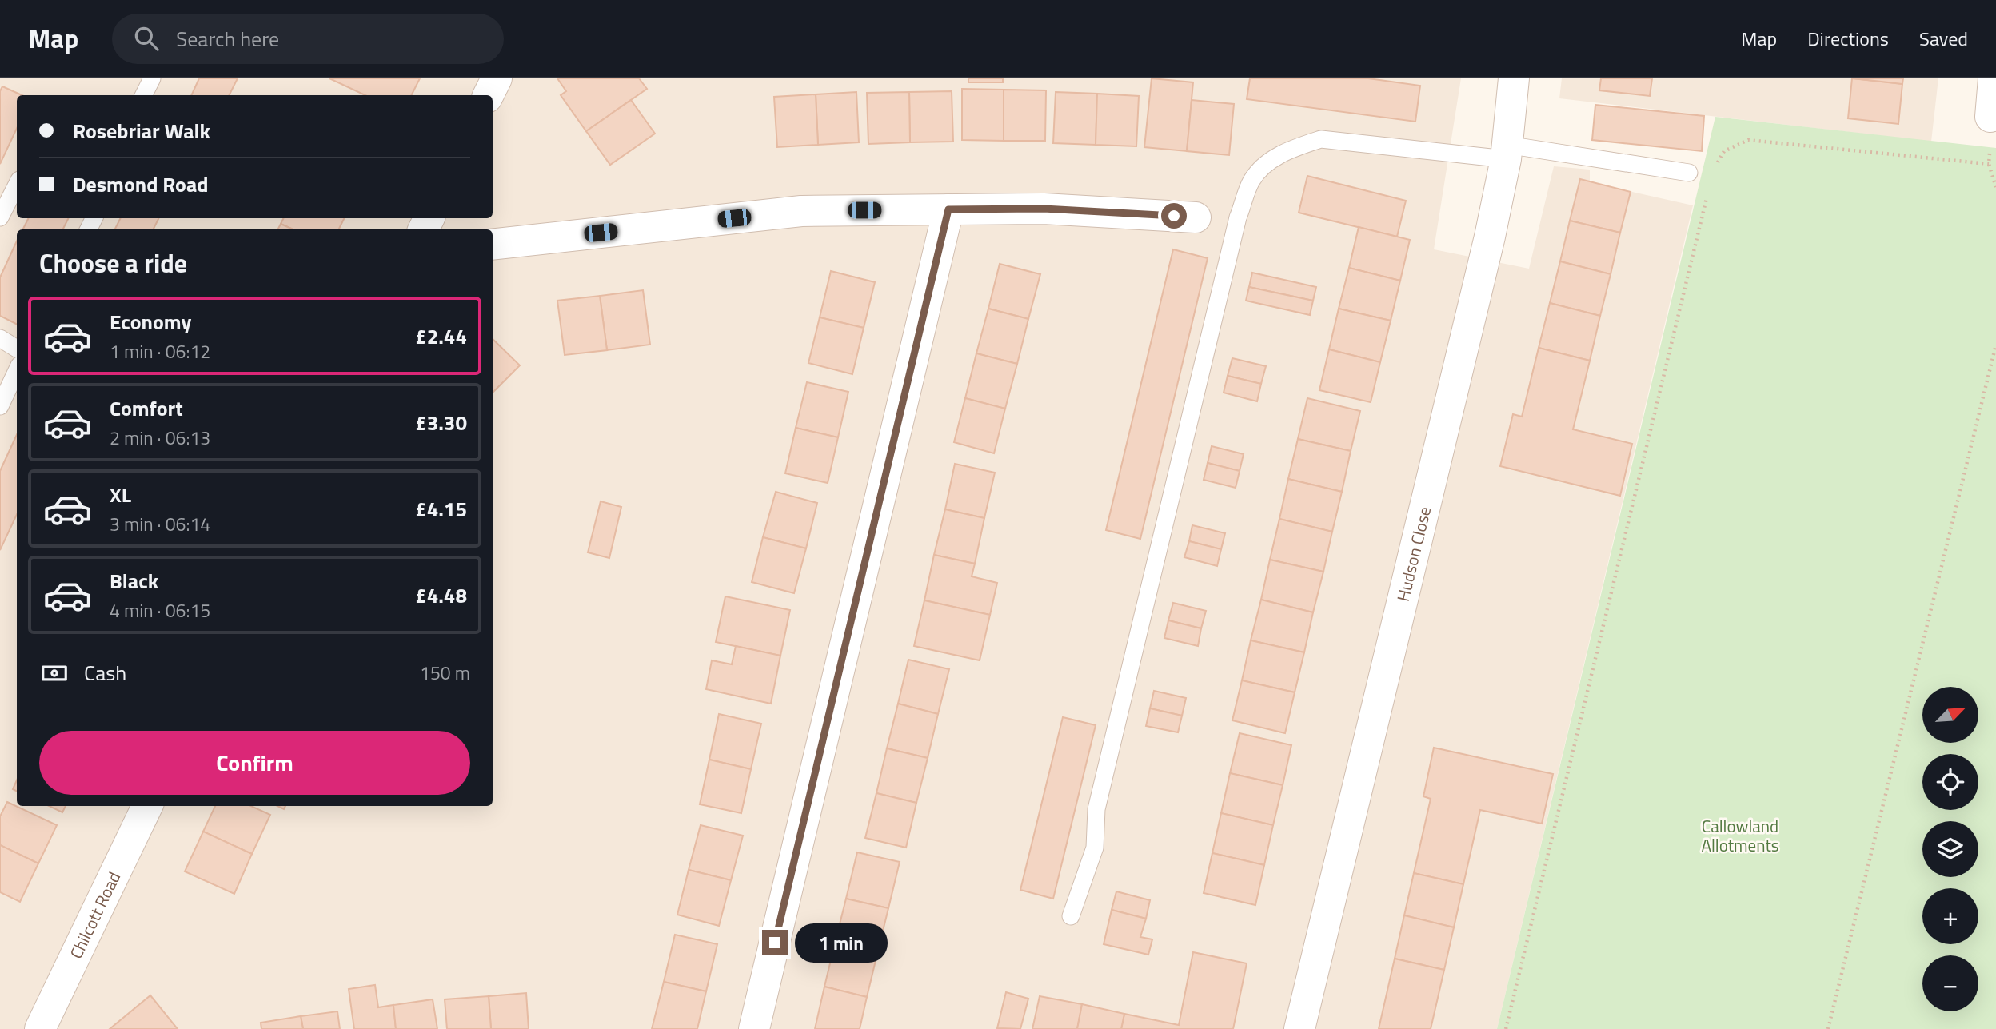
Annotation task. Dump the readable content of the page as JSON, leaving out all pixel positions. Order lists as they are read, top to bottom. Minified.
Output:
{"streets":{"street":["Hudson Close","Chilcott Road"]},"parks":["Callowland Allotments"],"north":"top right","page":{"header":"Map","search":"Search here","nav":["Map","Directions","Saved"],"banner":["Rosebriar Walk","Desmond Road"],"heading":"Choose a ride","list":[{"name":"Economy","note":"1 min · 06:12","value":"£2.44"},{"name":"Comfort","note":"2 min · 06:13","value":"£3.30"},{"name":"XL","note":"3 min · 06:14","value":"£4.15"},{"name":"Black","note":"4 min · 06:15","value":"£4.48"}],"pay":["Cash","150 m"],"map_buttons":["+","−"],"buttons":"Confirm","bubble":"1 min"}}
